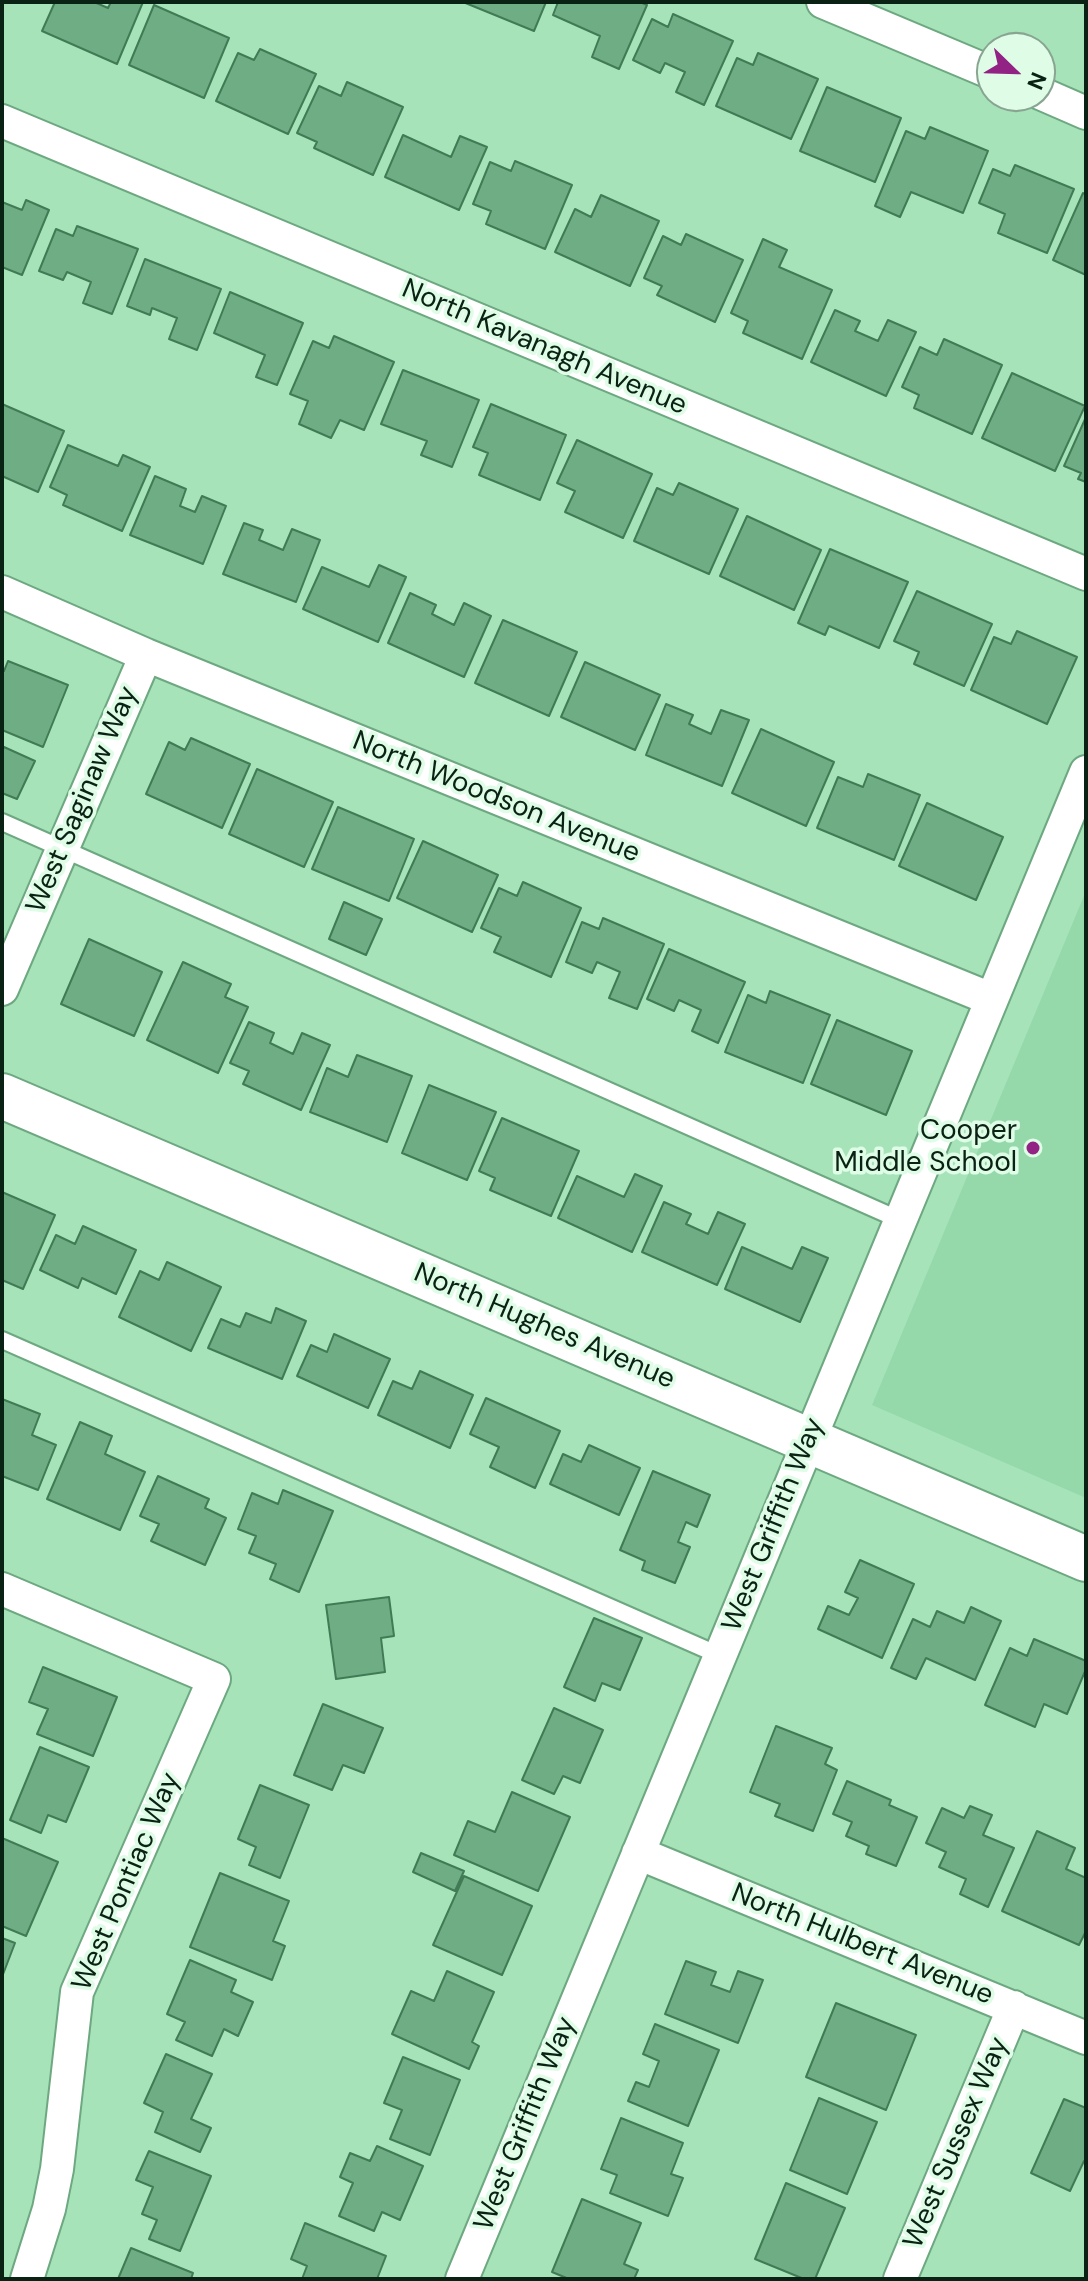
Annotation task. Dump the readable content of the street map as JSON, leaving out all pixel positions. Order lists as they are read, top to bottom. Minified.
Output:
{"streets":{"street":["North Kavanagh Avenue","North Woodson Avenue","West Saginaw Way","North Hughes Avenue","West Griffith Way","West Pontiac Way","North Hulbert Avenue","West Sussex Way"]},"crossings":[["North Woodson Avenue","West Saginaw Way"],["North Woodson Avenue","West Griffith Way"],["North Hughes Avenue","West Griffith Way"],["West Griffith Way","North Hulbert Avenue"],["North Hulbert Avenue","West Sussex Way"]],"places":["Cooper Middle School"],"north":"bottom right"}
